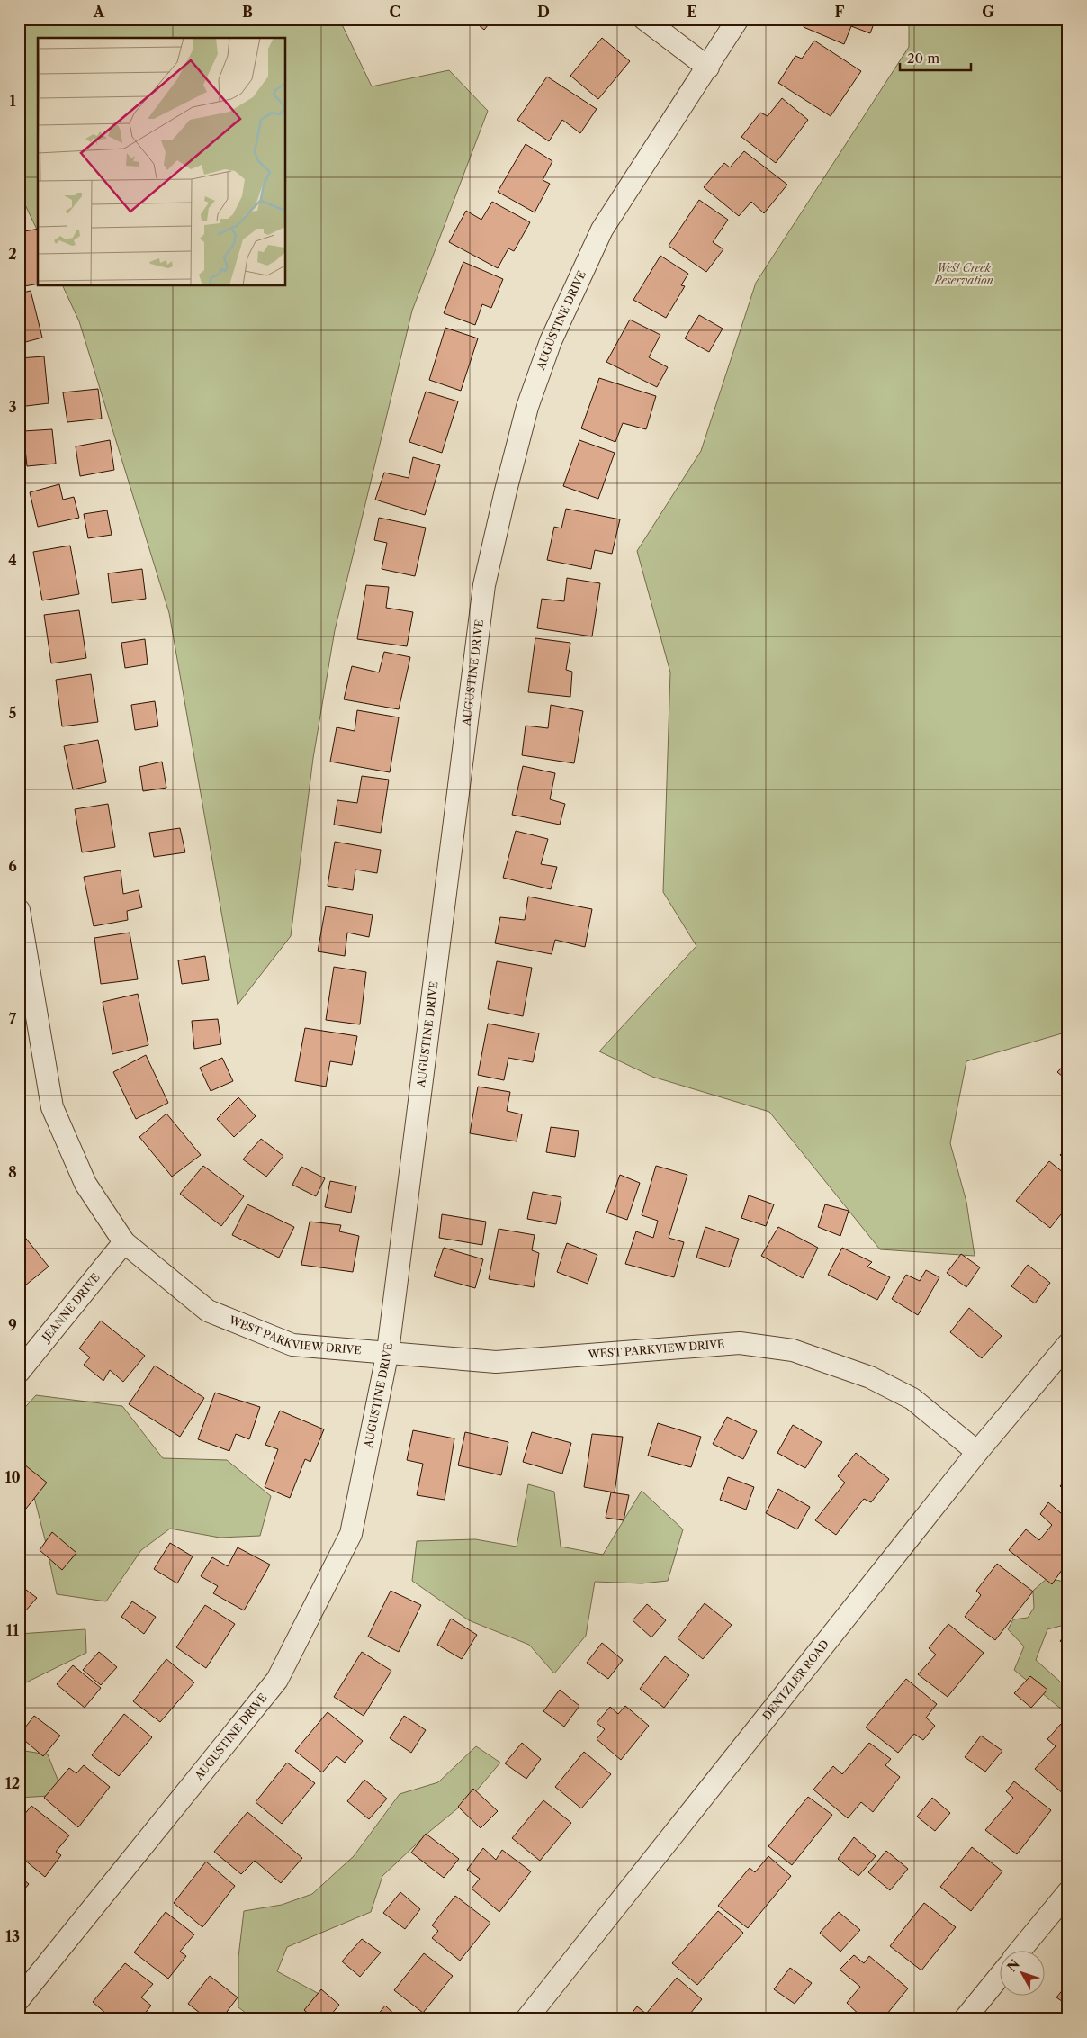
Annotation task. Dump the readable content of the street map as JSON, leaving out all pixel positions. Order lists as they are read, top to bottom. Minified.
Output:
{"streets":{"street":["AUGUSTINE DRIVE","JEANNE DRIVE","WEST PARKVIEW DRIVE","DENTZLER ROAD"]},"crossings":[["AUGUSTINE DRIVE","WEST PARKVIEW DRIVE"],["JEANNE DRIVE","WEST PARKVIEW DRIVE"],["WEST PARKVIEW DRIVE","DENTZLER ROAD"]],"parks":["West Creek Reservation"],"scale_bar":"20 m","north":"top left","grid":{"columns":["A","B","C","D","E","F","G"],"rows":["1","2","3","4","5","6","7","8","9","10","11","12","13"]}}
